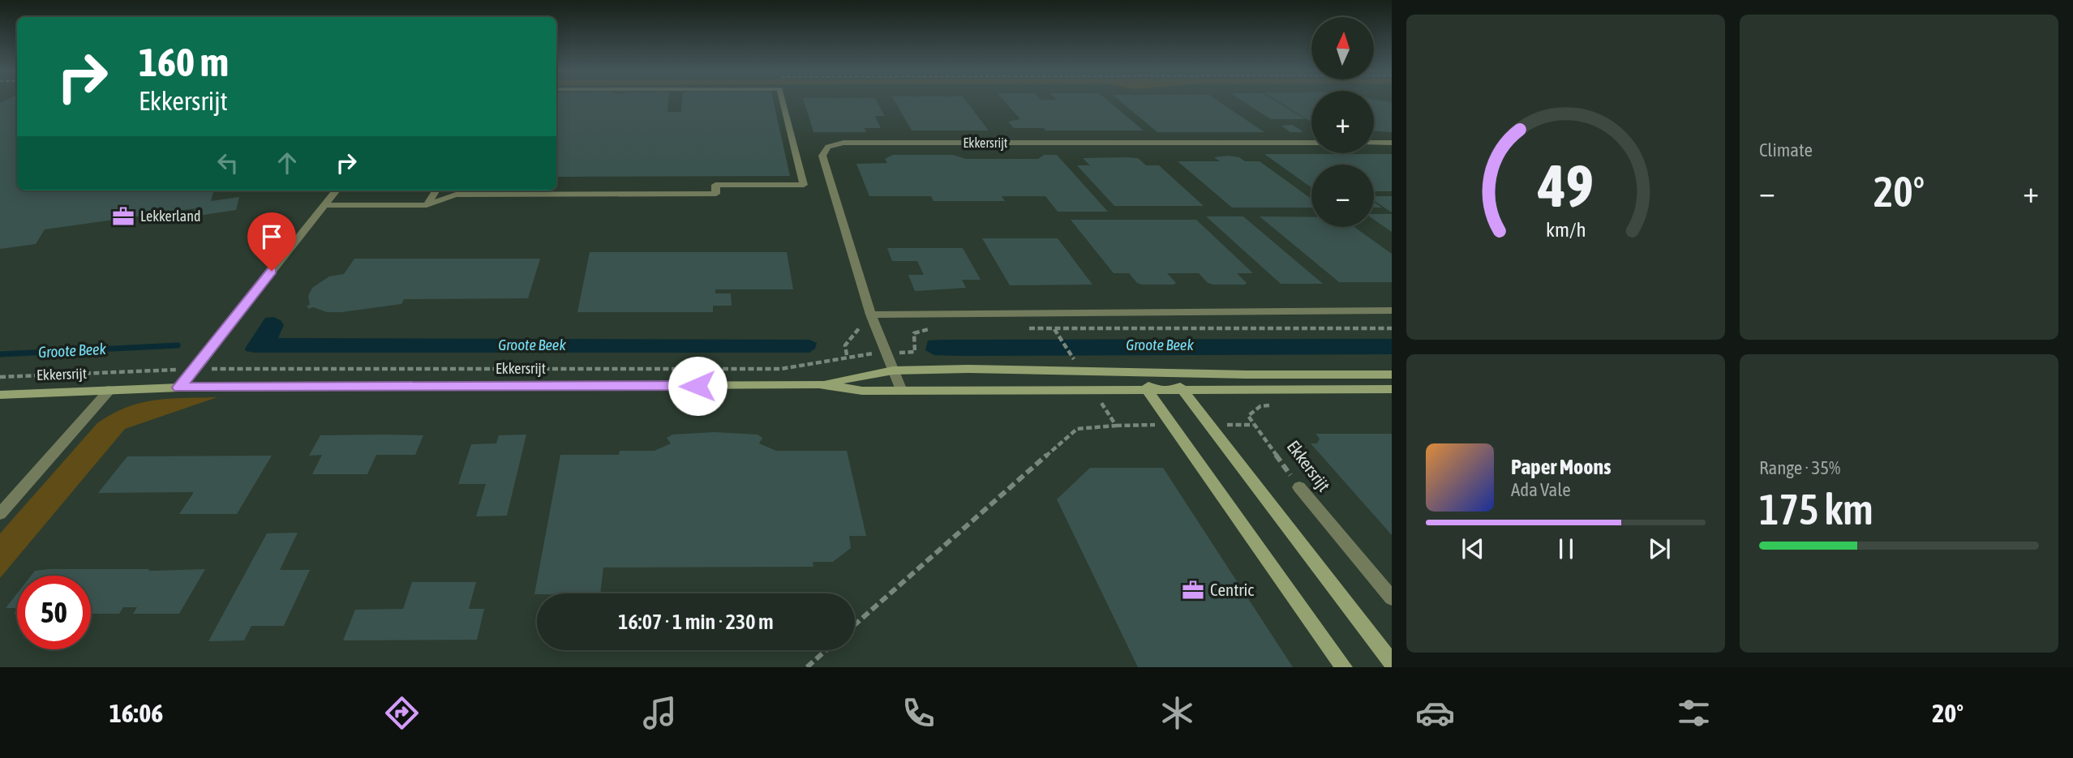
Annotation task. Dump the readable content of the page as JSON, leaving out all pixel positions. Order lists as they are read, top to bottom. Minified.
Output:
{"streets":{"main road":["Ekkersrijt"]},"water":["Groote Beek"],"places":{"office":["Lekkerland","Centric"]},"north":"top","page":{"tile":["Climate",["Range · 35%","175 km"]],"map_buttons":["+","−"],"turn":["160 m","Ekkersrijt"],"heat":["−","20°","+"],"song":["Paper Moons","Ada Vale"],"limit":"50","trip":"16:07 · 1 min · 230 m","tabs":["16:06","20°"],"gauge":["49","km/h"]}}
